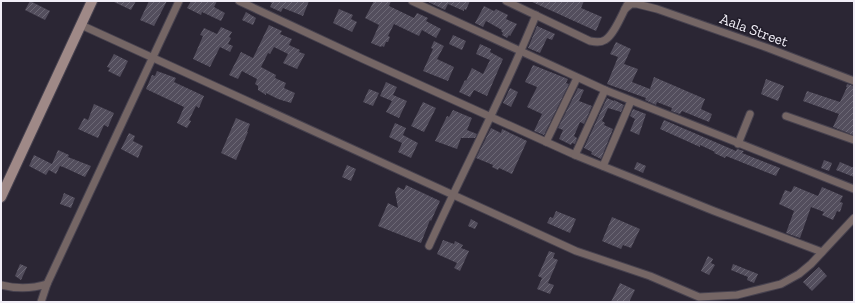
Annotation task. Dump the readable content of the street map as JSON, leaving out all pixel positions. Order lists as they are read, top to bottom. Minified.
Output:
{"streets":{"street":["Aala Street"]}}
